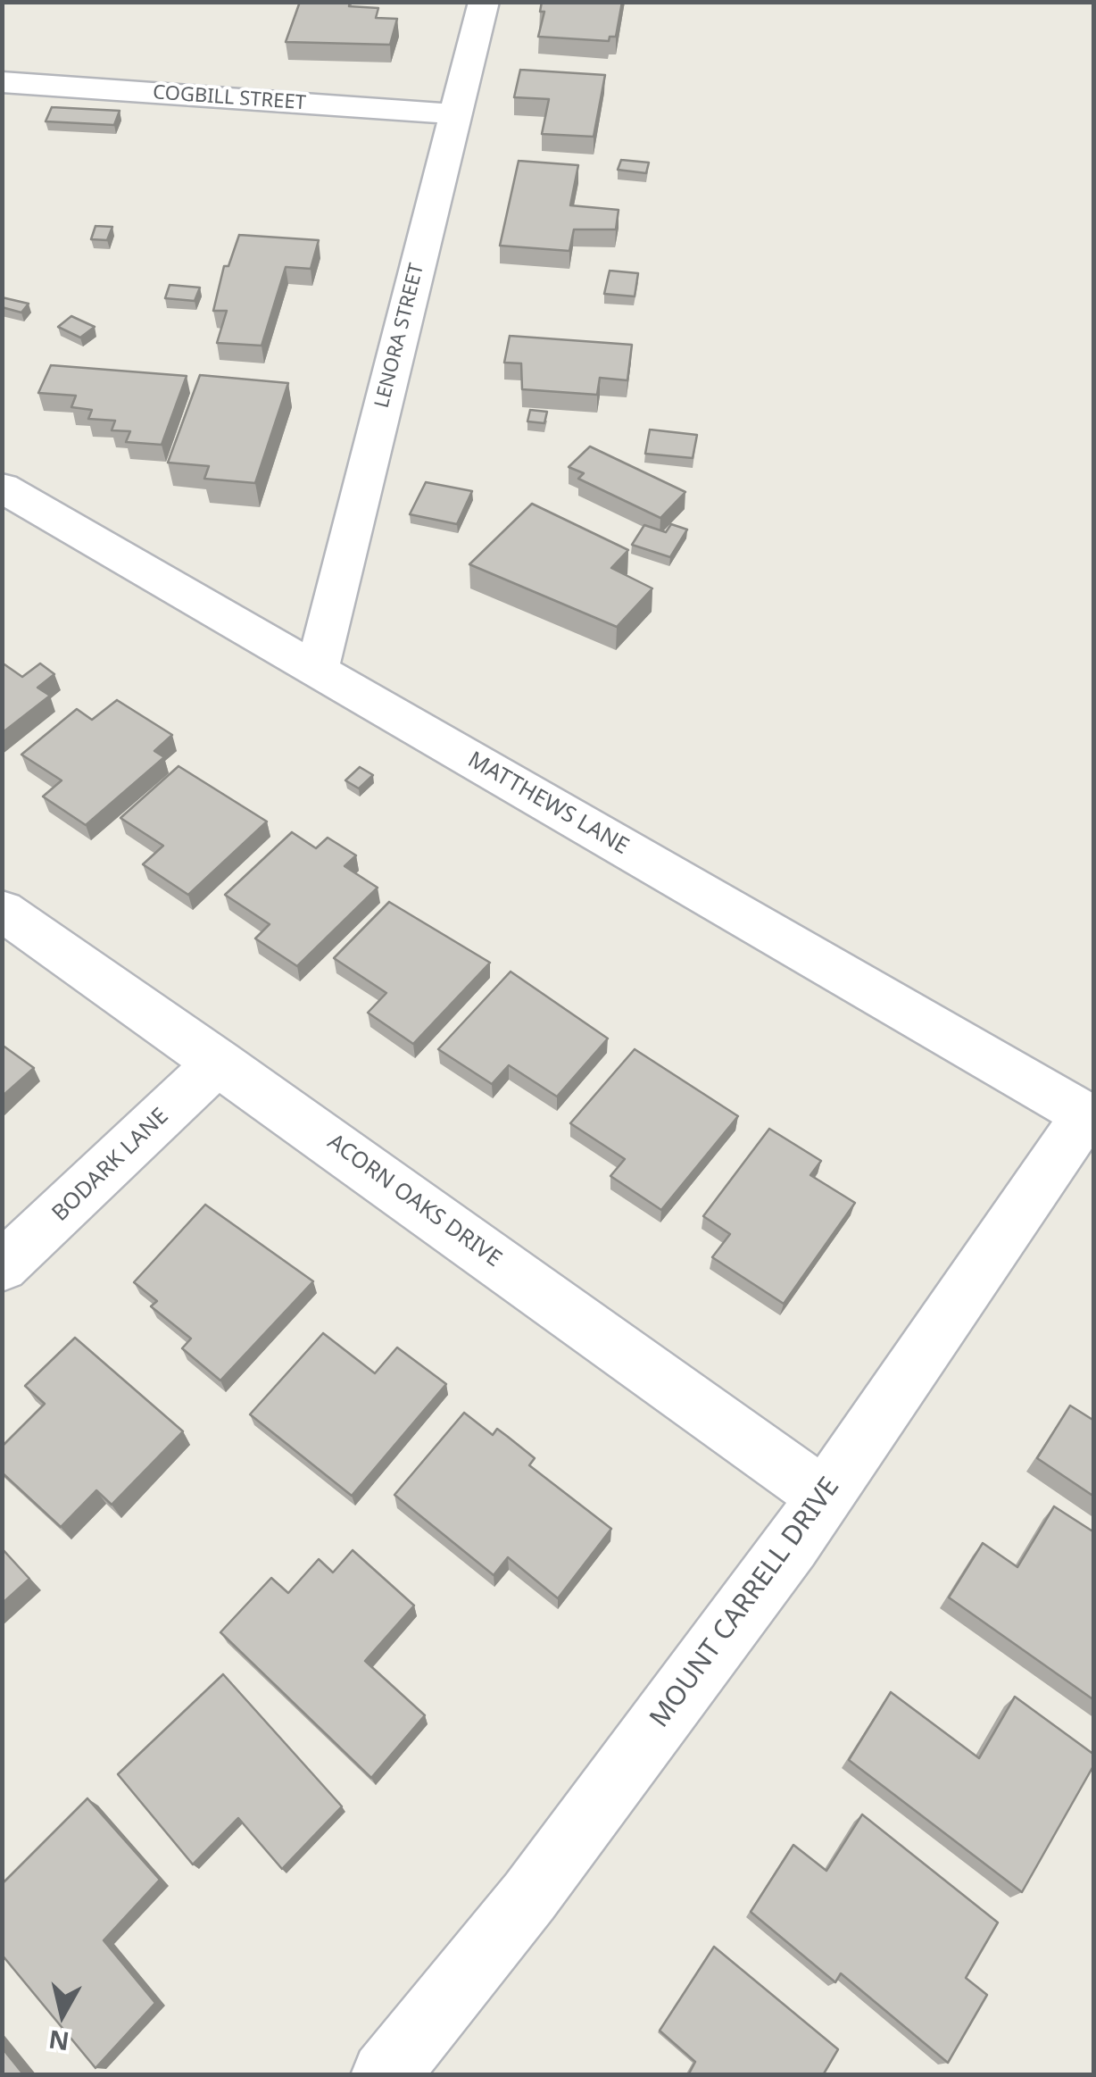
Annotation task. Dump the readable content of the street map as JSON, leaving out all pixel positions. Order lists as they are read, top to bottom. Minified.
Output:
{"streets":{"street":["COGBILL STREET","LENORA STREET","MATTHEWS LANE","BODARK LANE","ACORN OAKS DRIVE","MOUNT CARRELL DRIVE"]},"crossings":[["COGBILL STREET","LENORA STREET"],["LENORA STREET","MATTHEWS LANE"],["MATTHEWS LANE","MOUNT CARRELL DRIVE"],["BODARK LANE","ACORN OAKS DRIVE"],["ACORN OAKS DRIVE","MOUNT CARRELL DRIVE"]],"north":"bottom"}
